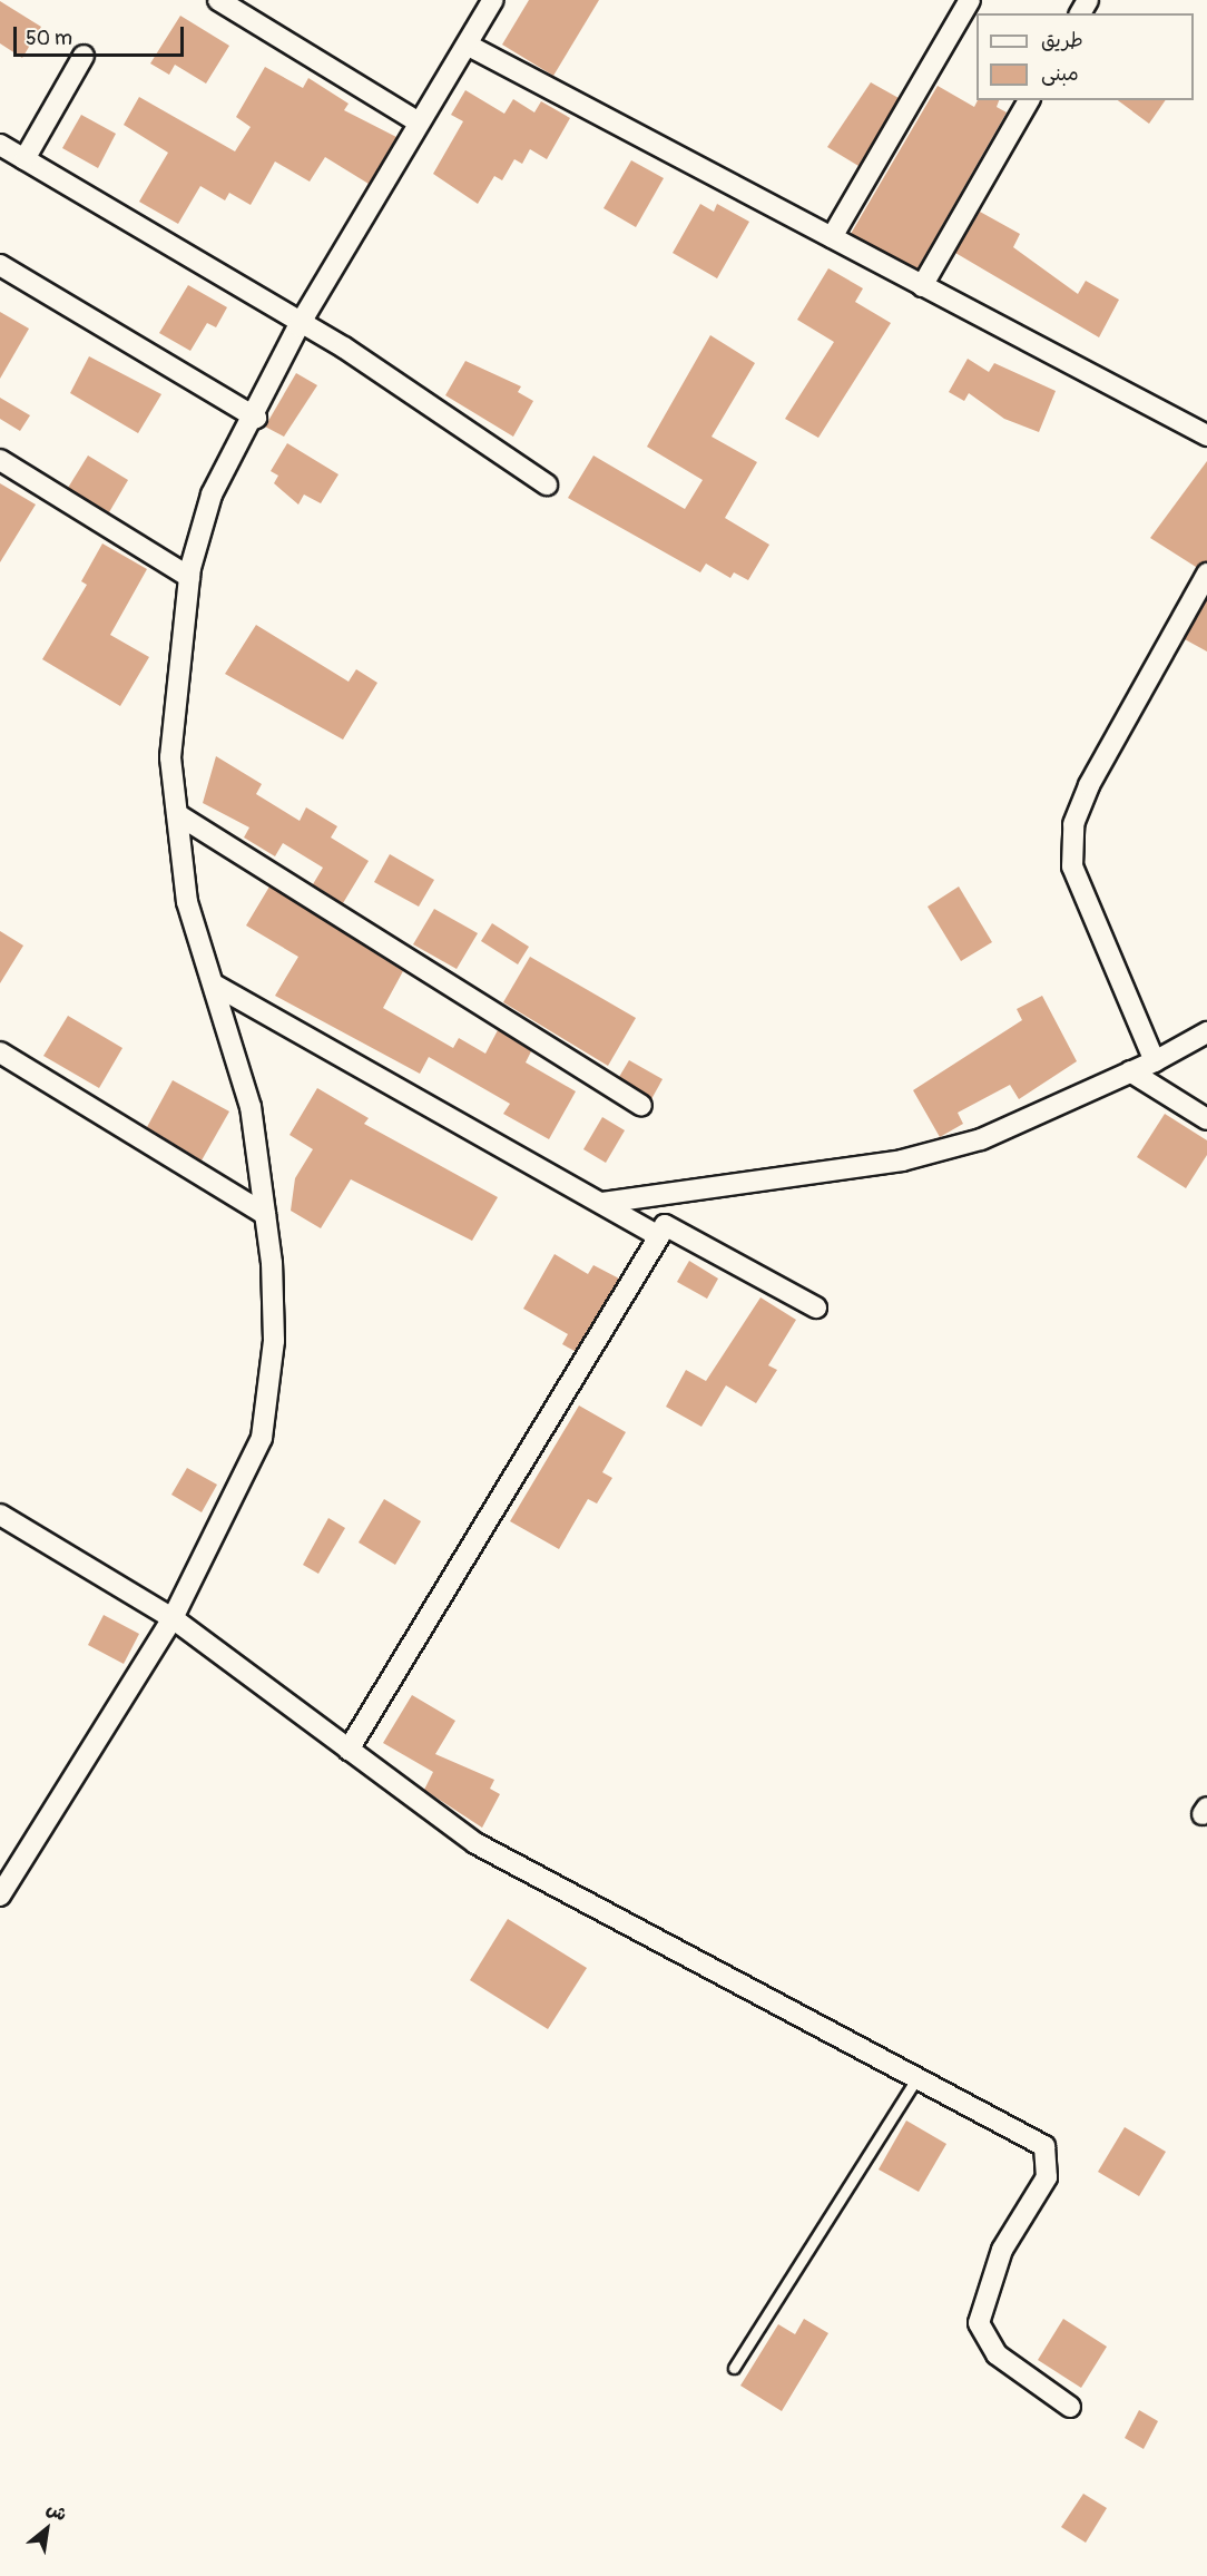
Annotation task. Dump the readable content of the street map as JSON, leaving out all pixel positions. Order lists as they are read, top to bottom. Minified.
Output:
{"legend":["طريق","مبنى"],"scale_bar":"50 m","north":"top right"}
